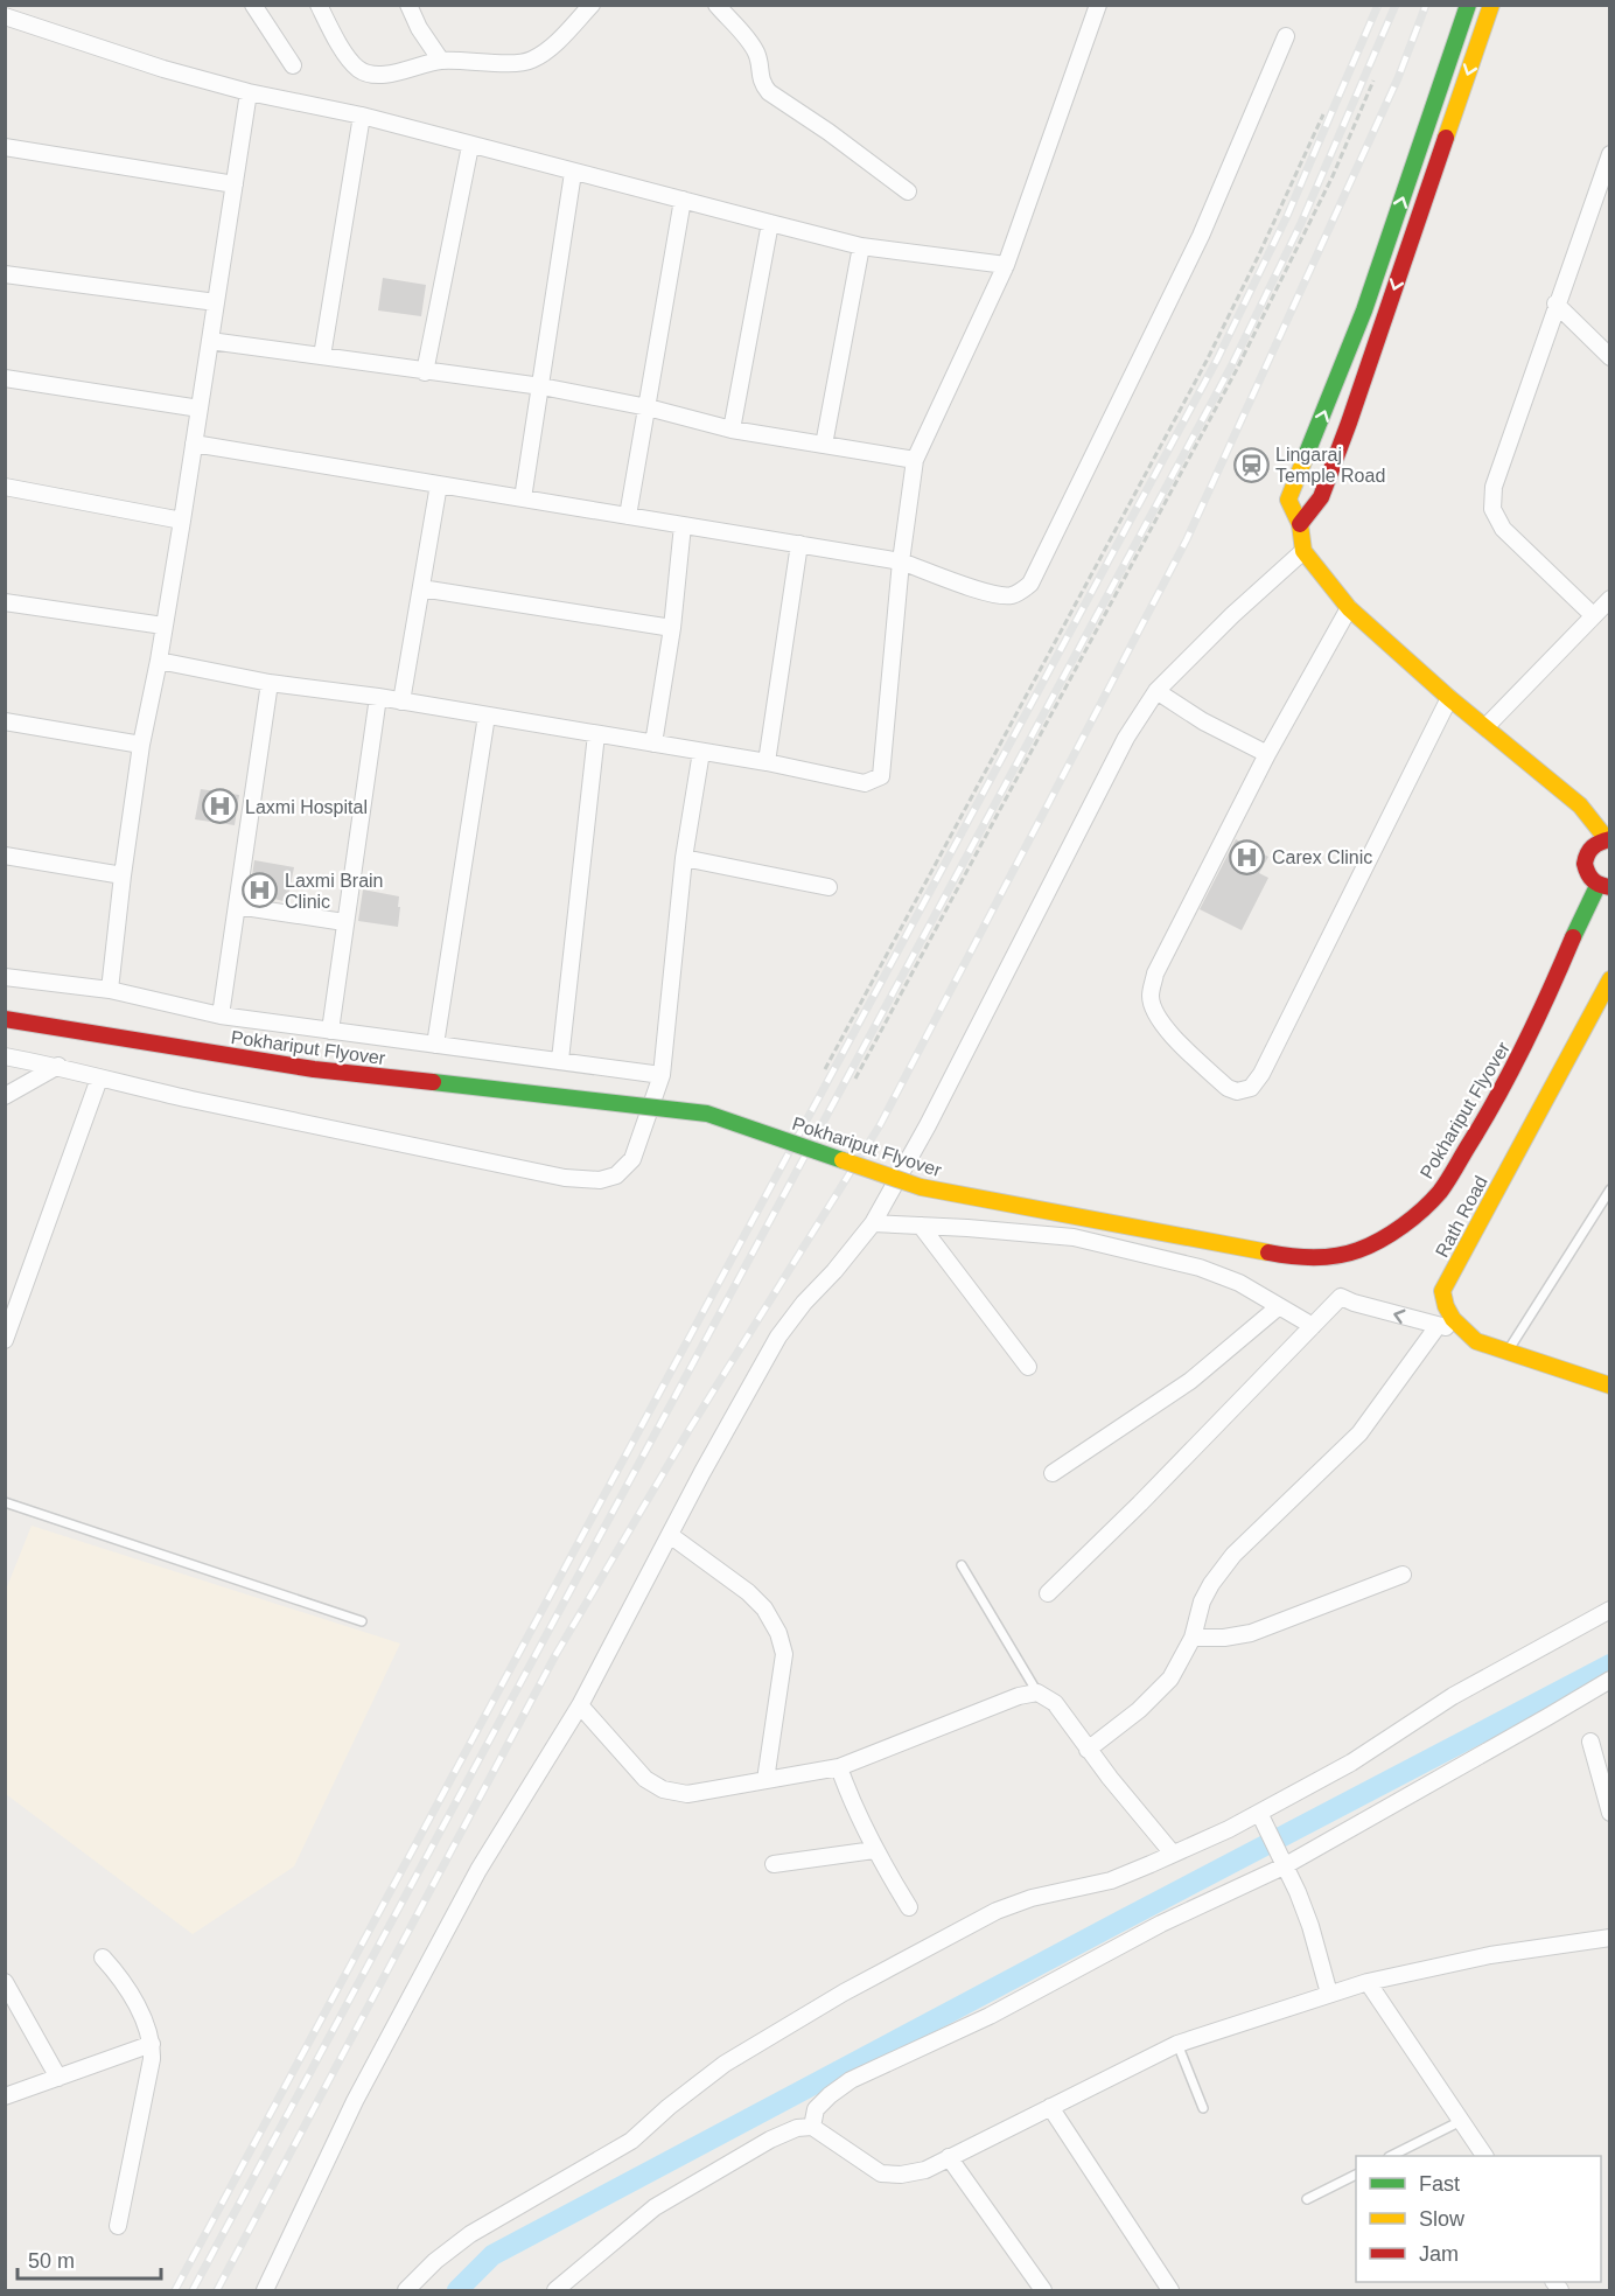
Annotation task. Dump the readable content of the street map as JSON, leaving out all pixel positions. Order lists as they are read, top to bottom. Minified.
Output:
{"streets":{"main road":["Pokhariput Flyover","Rath Road"]},"places":{"station":["Lingaraj Temple Road"],"hospital":["Laxmi Hospital","Carex Clinic","Laxmi Brain Clinic"]},"legend":["Fast","Slow","Jam"],"scale_bar":"50 m"}
